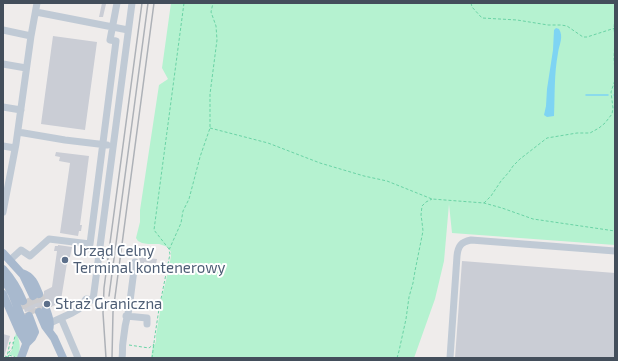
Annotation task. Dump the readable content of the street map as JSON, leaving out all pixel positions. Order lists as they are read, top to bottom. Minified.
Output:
{"places":["Urząd Celny Terminal kontenerowy","Straż Graniczna"]}
